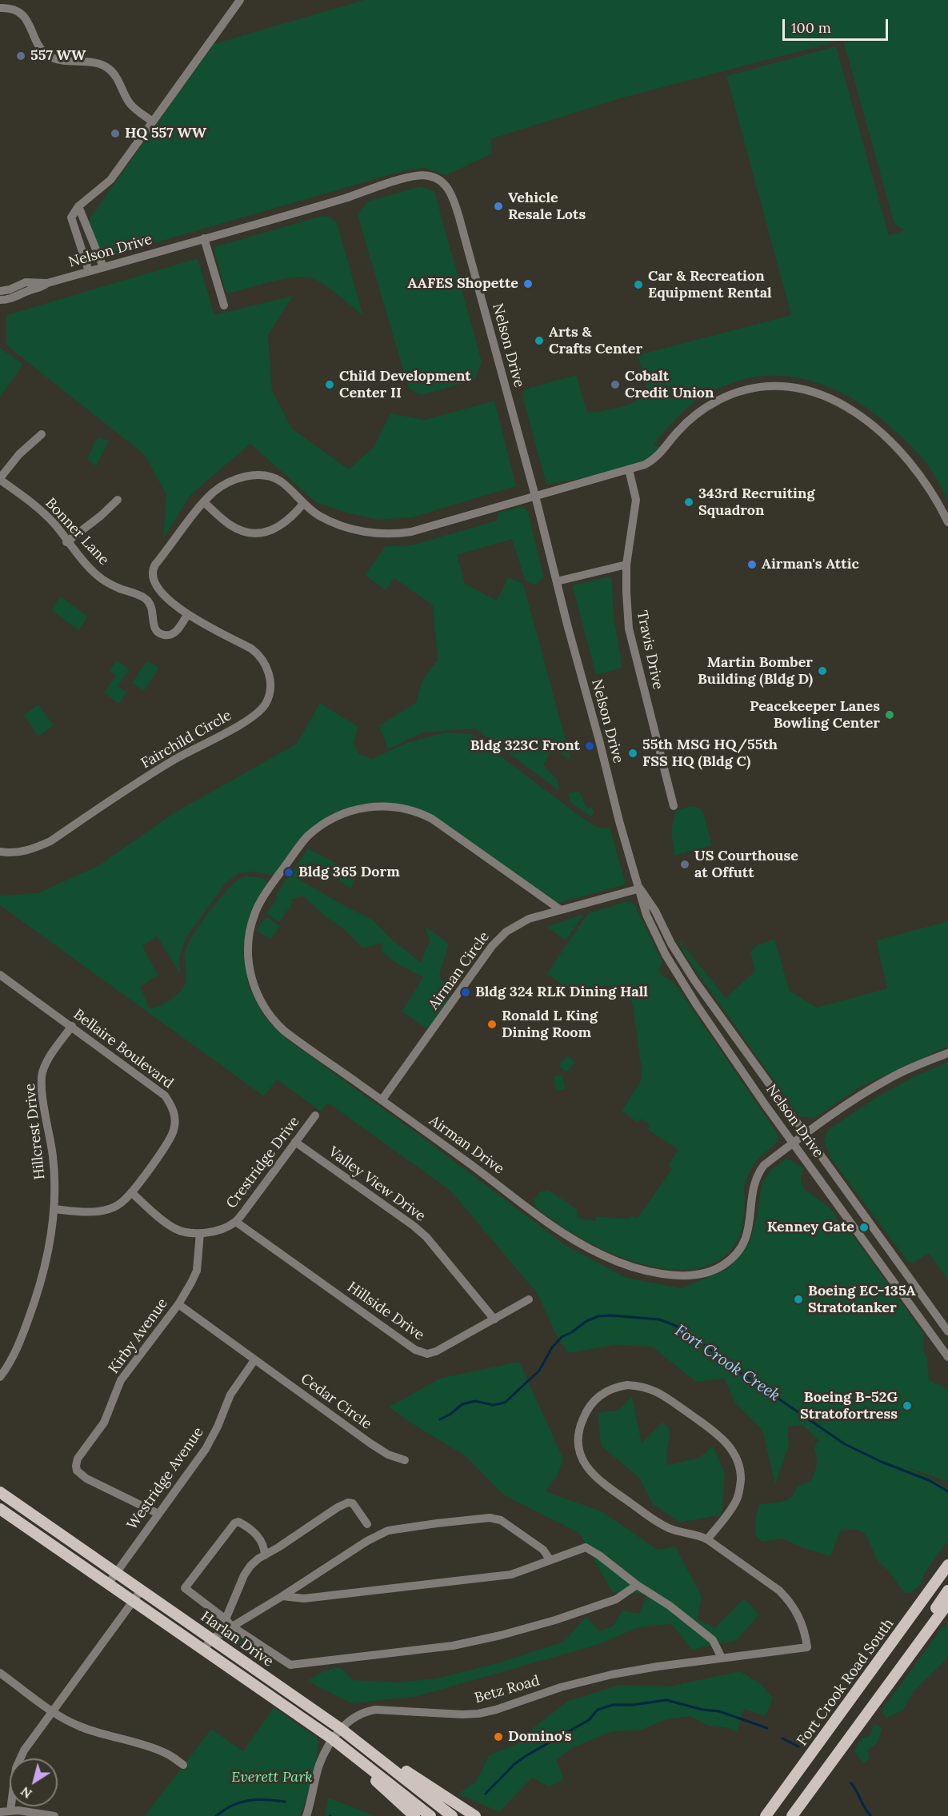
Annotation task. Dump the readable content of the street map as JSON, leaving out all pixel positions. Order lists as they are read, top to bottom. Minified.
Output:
{"streets":{"main road":["Harlan Drive","Fort Crook Road South"],"street":["Nelson Drive","Bonner Lane","Travis Drive","Fairchild Circle","Airman Circle","Bellaire Boulevard","Hillcrest Drive","Airman Drive","Crestridge Drive","Valley View Drive","Hillside Drive","Kirby Avenue","Cedar Circle","Westridge Avenue","Betz Road"]},"crossings":[["Nelson Drive","Airman Drive"],["Bonner Lane","Fairchild Circle"],["Airman Circle","Airman Drive"],["Bellaire Boulevard","Hillcrest Drive"],["Bellaire Boulevard","Crestridge Drive"],["Crestridge Drive","Valley View Drive"],["Crestridge Drive","Hillside Drive"],["Crestridge Drive","Kirby Avenue"],["Valley View Drive","Hillside Drive"],["Kirby Avenue","Cedar Circle"],["Kirby Avenue","Westridge Avenue"],["Cedar Circle","Westridge Avenue"],["Westridge Avenue","Harlan Drive"],["Harlan Drive","Betz Road"]],"water":["Fort Crook Creek"],"parks":["Everett Park"],"places":["557 WW","HQ 557 WW","Vehicle Resale Lots","AAFES Shopette","Car & Recreation Equipment Rental","Arts & Crafts Center","Child Development Center II","Cobalt Credit Union","343rd Recruiting Squadron","Airman's Attic","Martin Bomber Building (Bldg D)","Peacekeeper Lanes Bowling Center","Bldg 323C Front","55th MSG HQ/55th FSS HQ (Bldg C)","US Courthouse at Offutt","Bldg 365 Dorm","Bldg 324 RLK Dining Hall","Ronald L King Dining Room","Kenney Gate","Boeing EC-135A Stratotanker","Boeing B-52G Stratofortress","Domino's"],"scale_bar":"100 m","north":"bottom left"}
